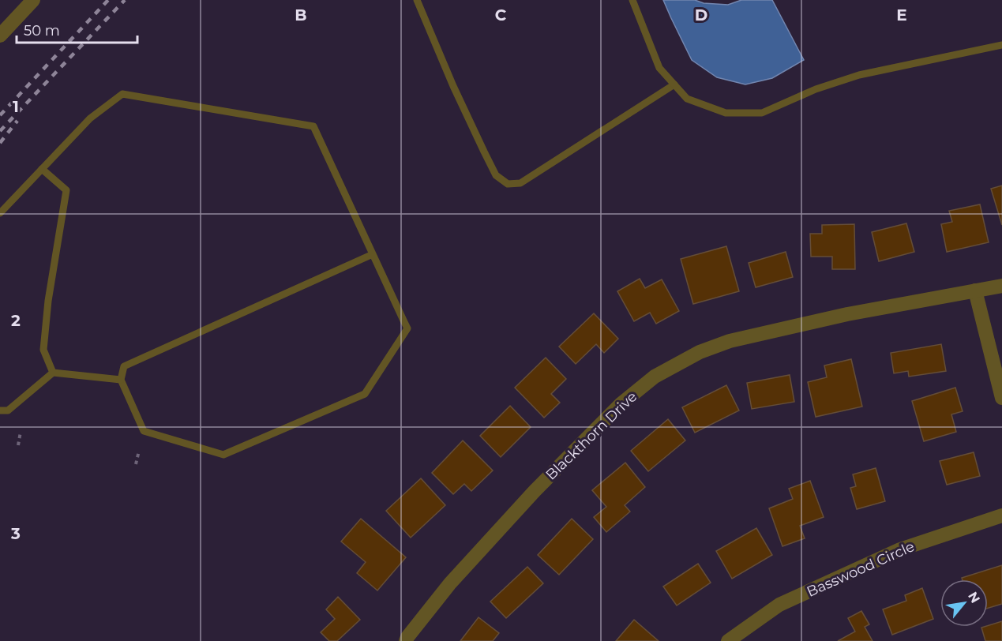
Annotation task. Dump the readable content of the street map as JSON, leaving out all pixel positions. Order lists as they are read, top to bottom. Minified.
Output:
{"streets":{"street":["Blackthorn Drive","Basswood Circle"]},"scale_bar":"50 m","north":"top right","grid":{"columns":["B","C","D","E"],"rows":["1","2","3"]}}
